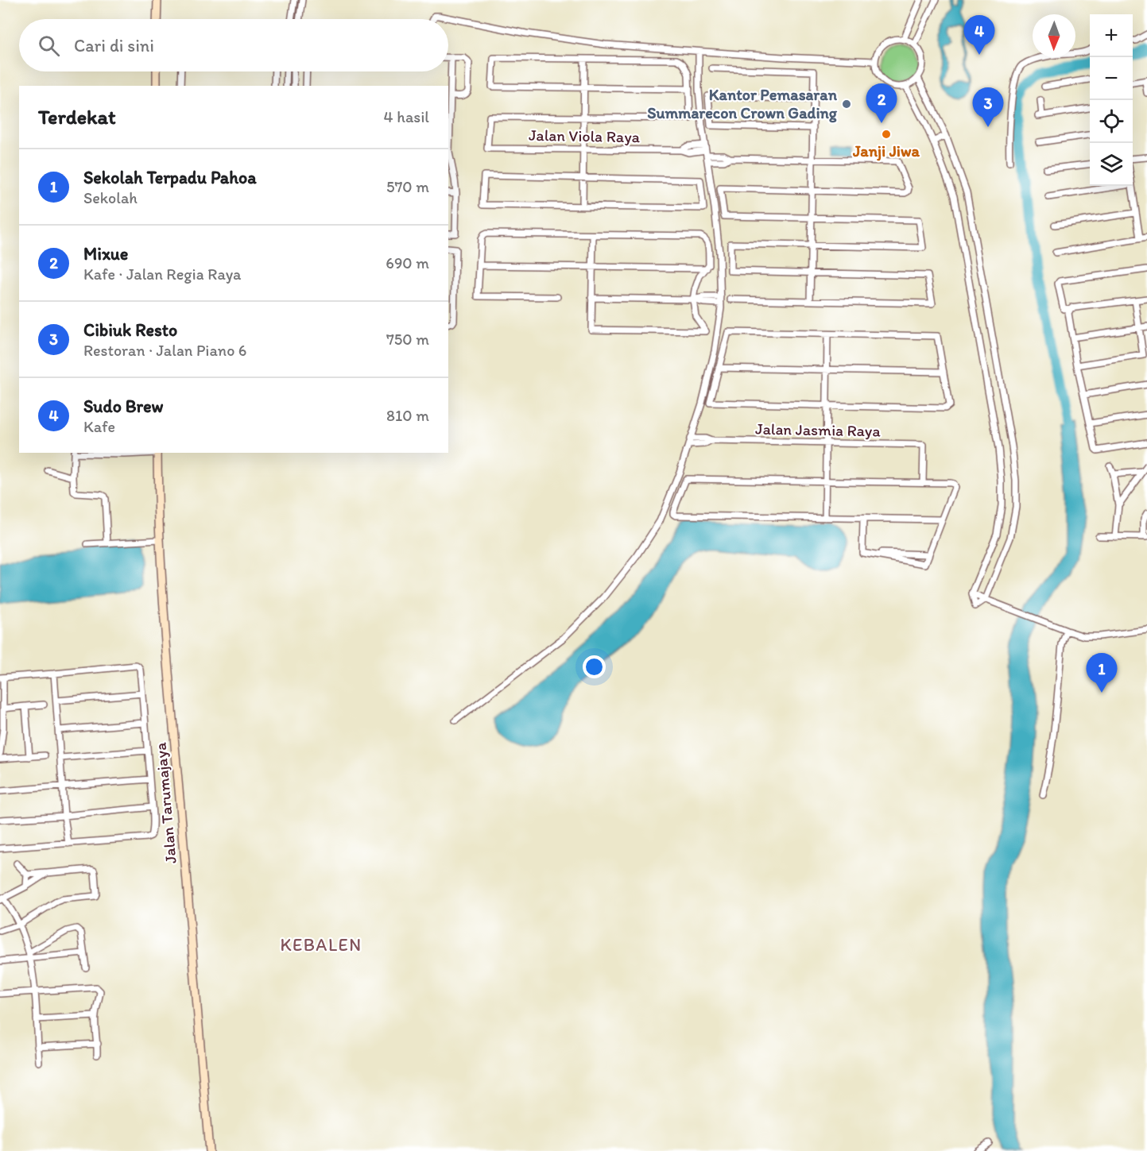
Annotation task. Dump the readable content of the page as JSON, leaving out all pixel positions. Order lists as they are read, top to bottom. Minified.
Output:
{"streets":{"street":["Jalan Viola Raya","Jalan Jasmia Raya","Jalan Tarumajaya"]},"districts":["KEBALEN"],"places":["Kantor Pemasaran Summarecon Crown Gading","Janji Jiwa"],"north":"bottom","page":{"map_buttons":["+","−"],"pins":["4","2","3","1"],"search":"Cari di sini","heading":["Terdekat","4 hasil"],"list":[{"mark":"1","name":"Sekolah Terpadu Pahoa","note":"Sekolah","value":"570 m"},{"mark":"2","name":"Mixue","note":"Kafe · Jalan Regia Raya","value":"690 m"},{"mark":"3","name":"Cibiuk Resto","note":"Restoran · Jalan Piano 6","value":"750 m"},{"mark":"4","name":"Sudo Brew","note":"Kafe","value":"810 m"}]}}
